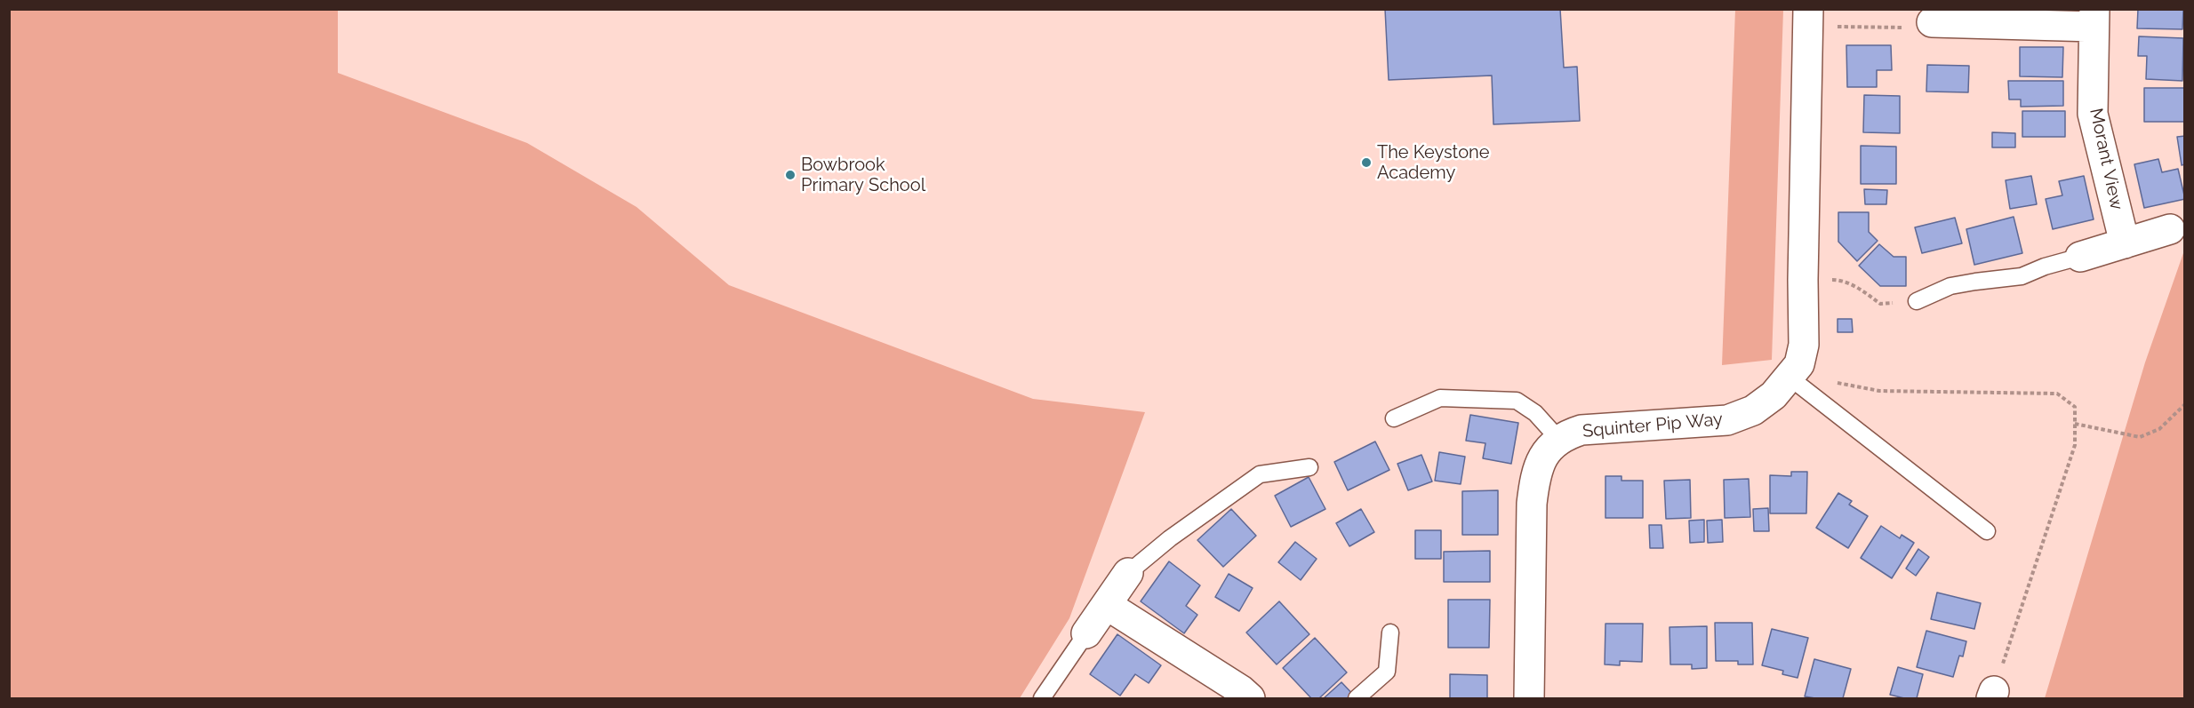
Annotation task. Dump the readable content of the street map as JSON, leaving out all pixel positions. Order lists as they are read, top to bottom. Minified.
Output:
{"streets":{"street":["Morant View","Squinter Pip Way"]},"places":["The Keystone Academy","Bowbrook Primary School"]}
